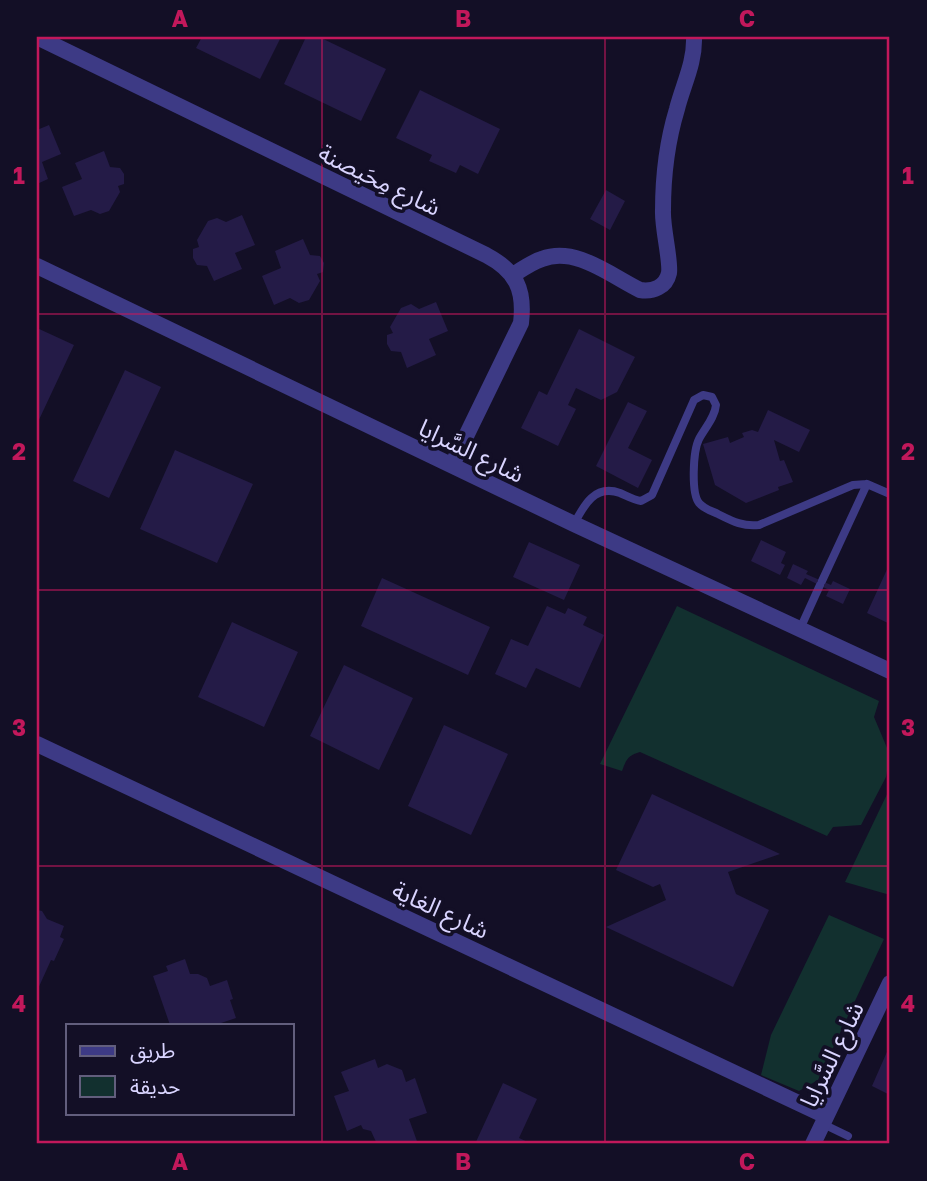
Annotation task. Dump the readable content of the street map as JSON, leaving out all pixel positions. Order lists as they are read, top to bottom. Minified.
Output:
{"streets":{"street":["شارع مِحَيصنة","شارع السَّرايا","شارع الغاية"]},"crossings":[["شارع السَّرايا","شارع الغاية"]],"legend":["طريق","حديقة"],"grid":{"columns":["A","B","C"],"rows":["1","2","3","4"]}}
